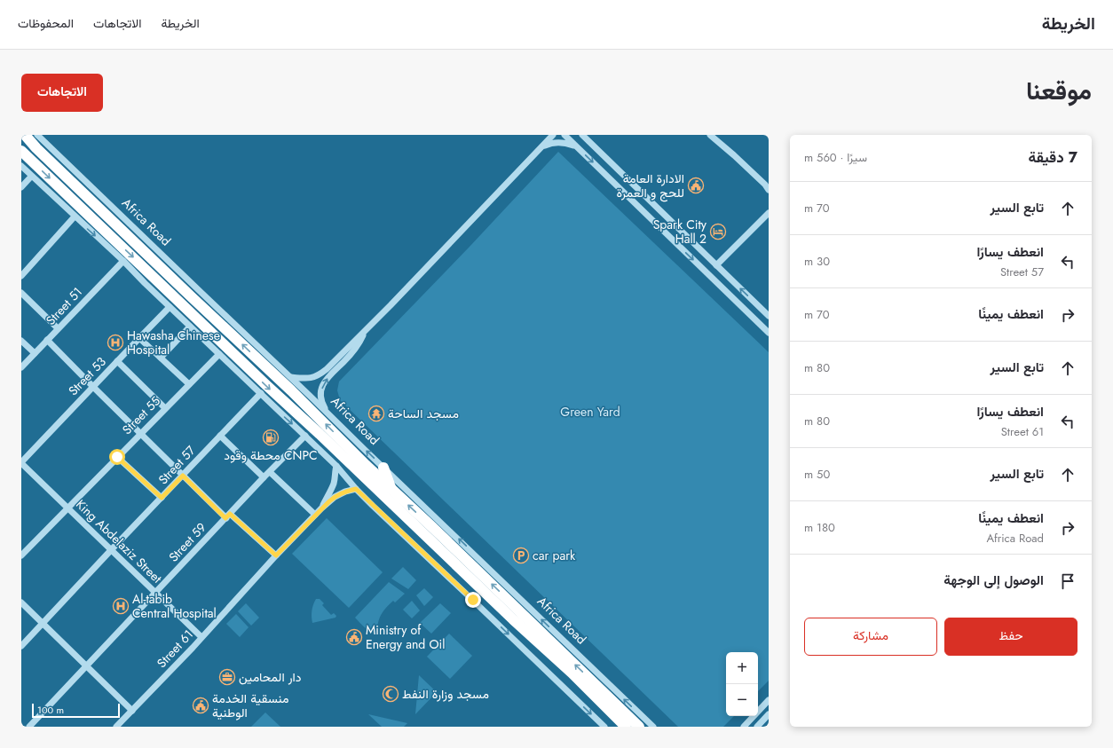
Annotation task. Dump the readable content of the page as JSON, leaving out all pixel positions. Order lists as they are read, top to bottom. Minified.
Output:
{"streets":{"highway":["Africa Road"],"street":["Street 51","Street 53","Street 55","Street 57","King Abdelaziz Street","Street 59","Street 61"]},"crossings":[["Street 53","King Abdelaziz Street"],["Street 55","King Abdelaziz Street"],["Street 57","King Abdelaziz Street"],["King Abdelaziz Street","Street 59"],["King Abdelaziz Street","Street 61"]],"parks":["Green Yard"],"places":{"public building":["الادارة العامة للحج و العمرة","Ministry of Energy and Oil","منسقية الخدمة الوطنية"],"hotel":["Spark City Hall 2"],"hospital":["Hawasha Chinese Hospital","Al-tabib Central Hospital"],"temple":["مسجد الساحة"],"fuel station":["محطة وقود CNPC"],"parking":["car park"],"office":["دار المحامين"],"mosque":["مسجد وزارة النفط"]},"scale_bar":"100 m","page":{"header":"الخريطة","nav":["الخريطة","الاتجاهات","المحفوظات"],"title":"موقعنا","buttons":["الاتجاهات",["حفظ","مشاركة"]],"heading":["7 دقيقة","سيرًا · 560 m"],"list":[["تابع السير","70 m"],["انعطف يسارًا","Street 57","30 m"],["انعطف يمينًا","70 m"],["تابع السير","80 m"],["انعطف يسارًا","Street 61","80 m"],["تابع السير","50 m"],["انعطف يمينًا","Africa Road","180 m"],"الوصول إلى الوجهة"],"map_buttons":["+","−"],"scale":"100 m"}}
